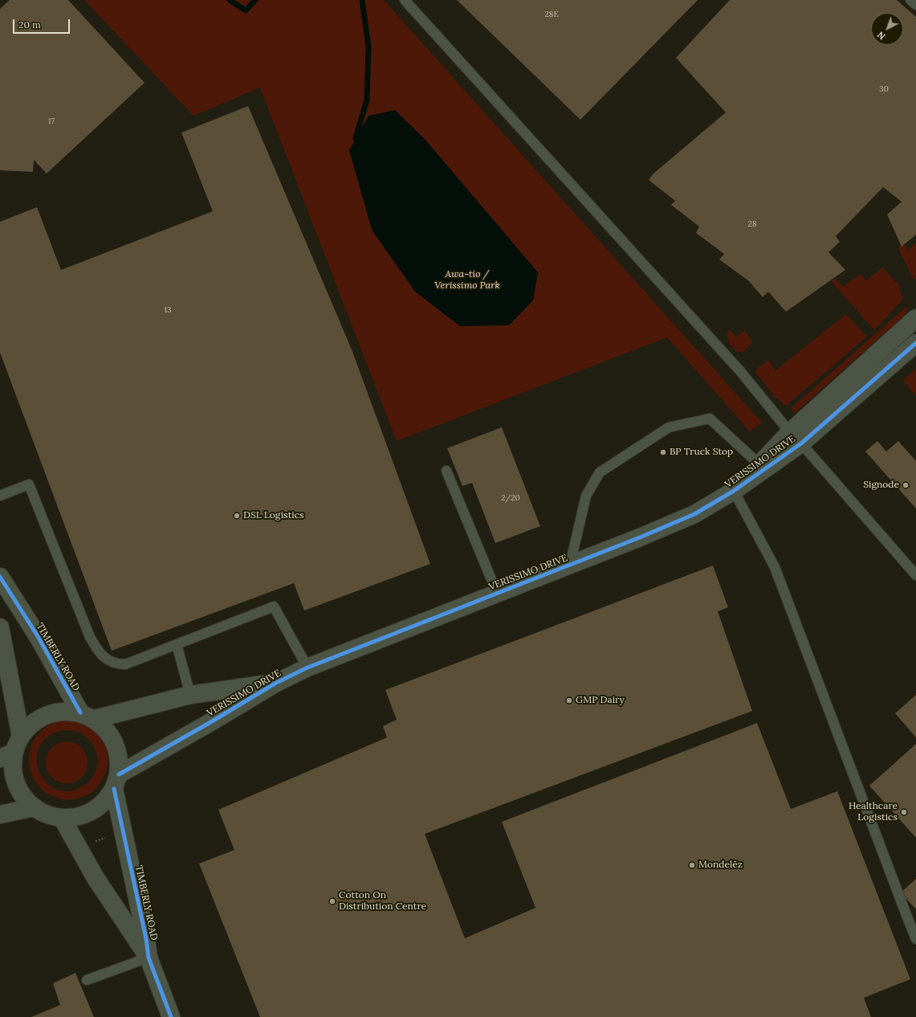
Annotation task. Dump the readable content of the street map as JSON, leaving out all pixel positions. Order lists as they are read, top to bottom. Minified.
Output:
{"streets":{"street":["VERISSIMO DRIVE","TIMBERLY ROAD"]},"crossings":[["VERISSIMO DRIVE","TIMBERLY ROAD"]],"parks":["Awa-tio / Verissimo Park"],"places":["BP Truck Stop","Signode","DSL Logistics","GMP Dairy","Healthcare Logistics","Mondelēz","Cotton On Distribution Centre"],"house_numbers":["28E","30","17","28","13","2/20"],"scale_bar":"20 m","north":"bottom left"}
